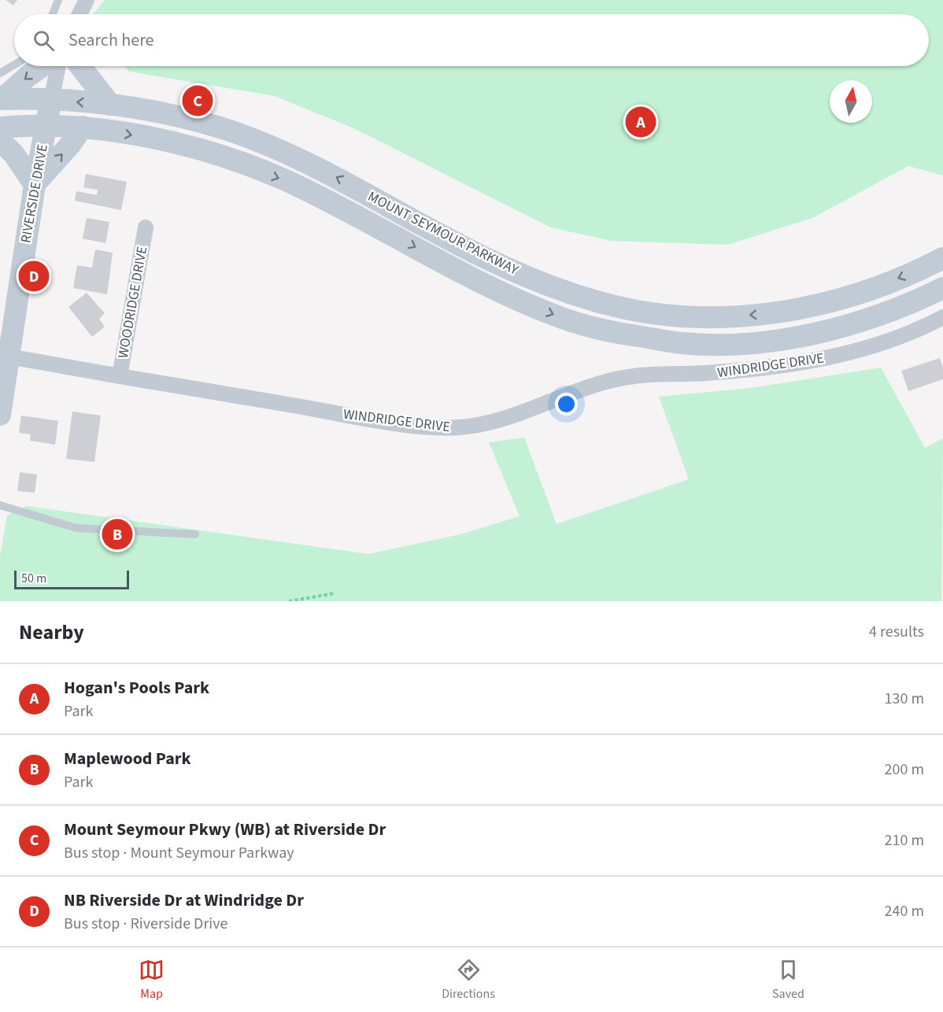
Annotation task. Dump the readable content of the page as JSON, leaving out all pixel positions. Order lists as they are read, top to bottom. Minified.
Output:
{"streets":{"main road":["RIVERSIDE DRIVE","MOUNT SEYMOUR PARKWAY"],"street":["WOODRIDGE DRIVE","WINDRIDGE DRIVE"]},"crossings":[["RIVERSIDE DRIVE","MOUNT SEYMOUR PARKWAY"],["RIVERSIDE DRIVE","WINDRIDGE DRIVE"],["WOODRIDGE DRIVE","WINDRIDGE DRIVE"]],"scale_bar":"50 m","north":"top","page":{"search":"Search here","pins":["C","A","D","B"],"scale":"50 m","heading":["Nearby","4 results"],"list":[{"mark":"A","name":"Hogan's Pools Park","note":"Park","value":"130 m"},{"mark":"B","name":"Maplewood Park","note":"Park","value":"200 m"},{"mark":"C","name":"Mount Seymour Pkwy (WB) at Riverside Dr","note":"Bus stop · Mount Seymour Parkway","value":"210 m"},{"mark":"D","name":"NB Riverside Dr at Windridge Dr","note":"Bus stop · Riverside Drive","value":"240 m"}],"nav":["Map","Directions","Saved"]}}
